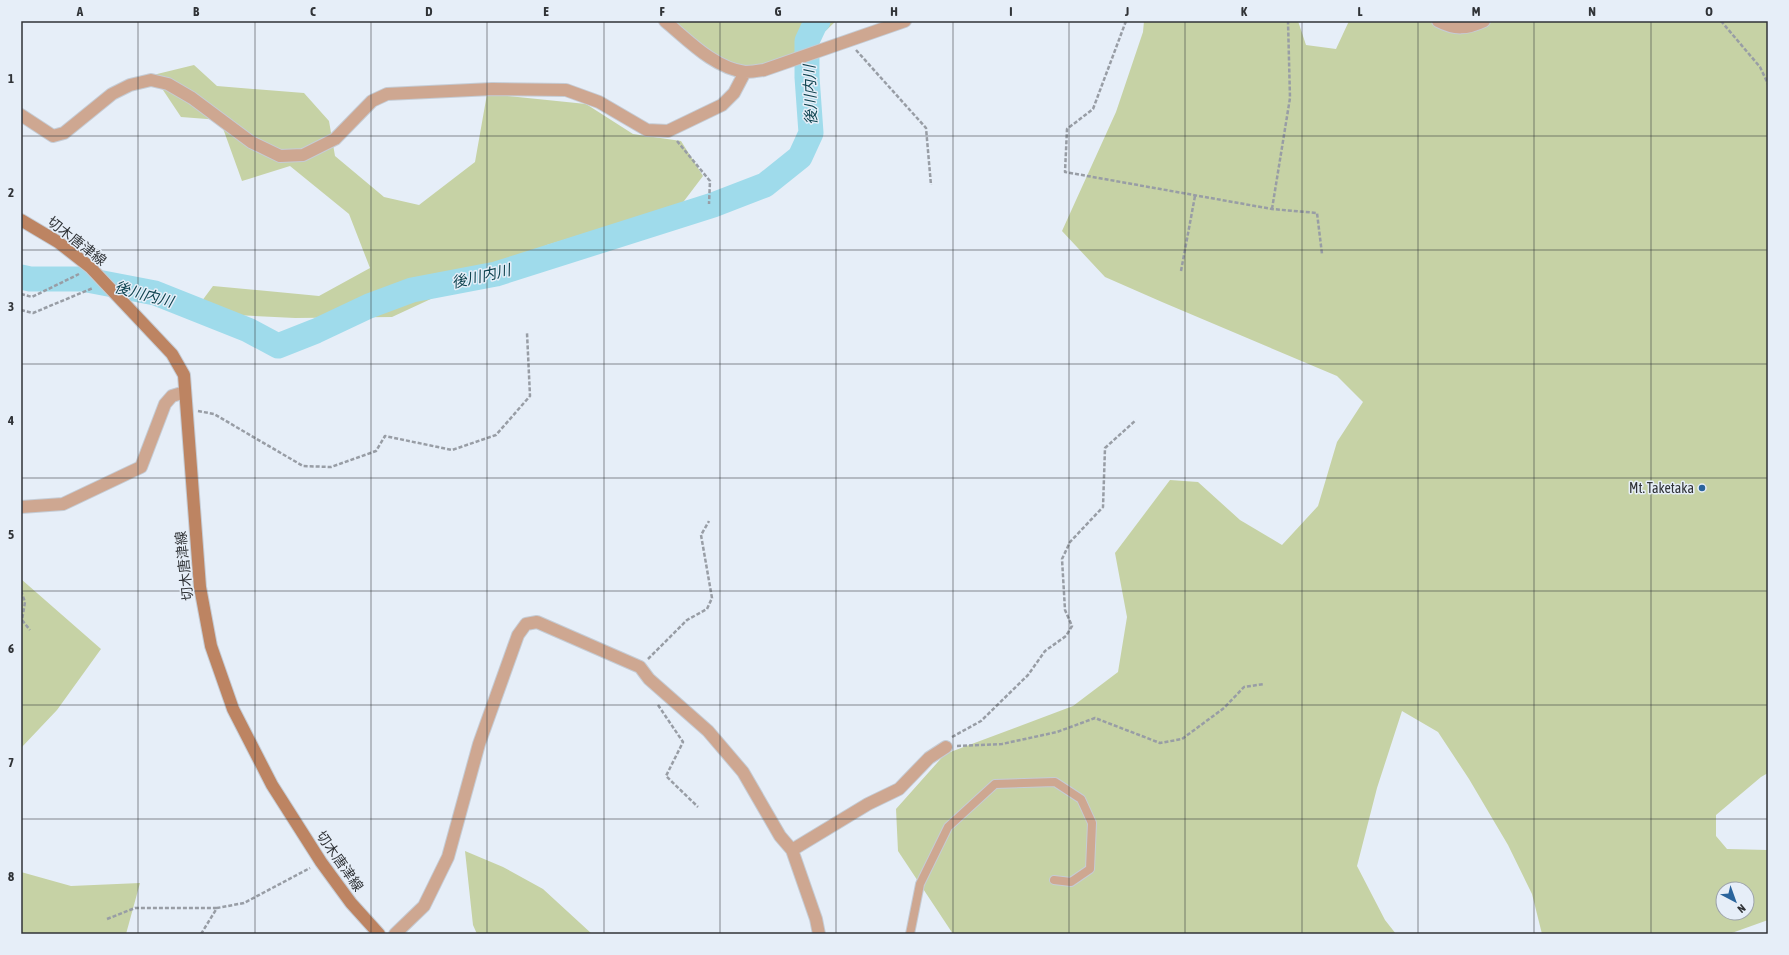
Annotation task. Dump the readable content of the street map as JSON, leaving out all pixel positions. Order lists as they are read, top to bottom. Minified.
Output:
{"streets":{"main road":["切木唐津線"]},"water":["後川内川"],"places":["Mt. Taketaka"],"north":"bottom right","grid":{"columns":["A","B","C","D","E","F","G","H","I","J","K","L","M","N","O"],"rows":["1","2","3","4","5","6","7","8"]}}
